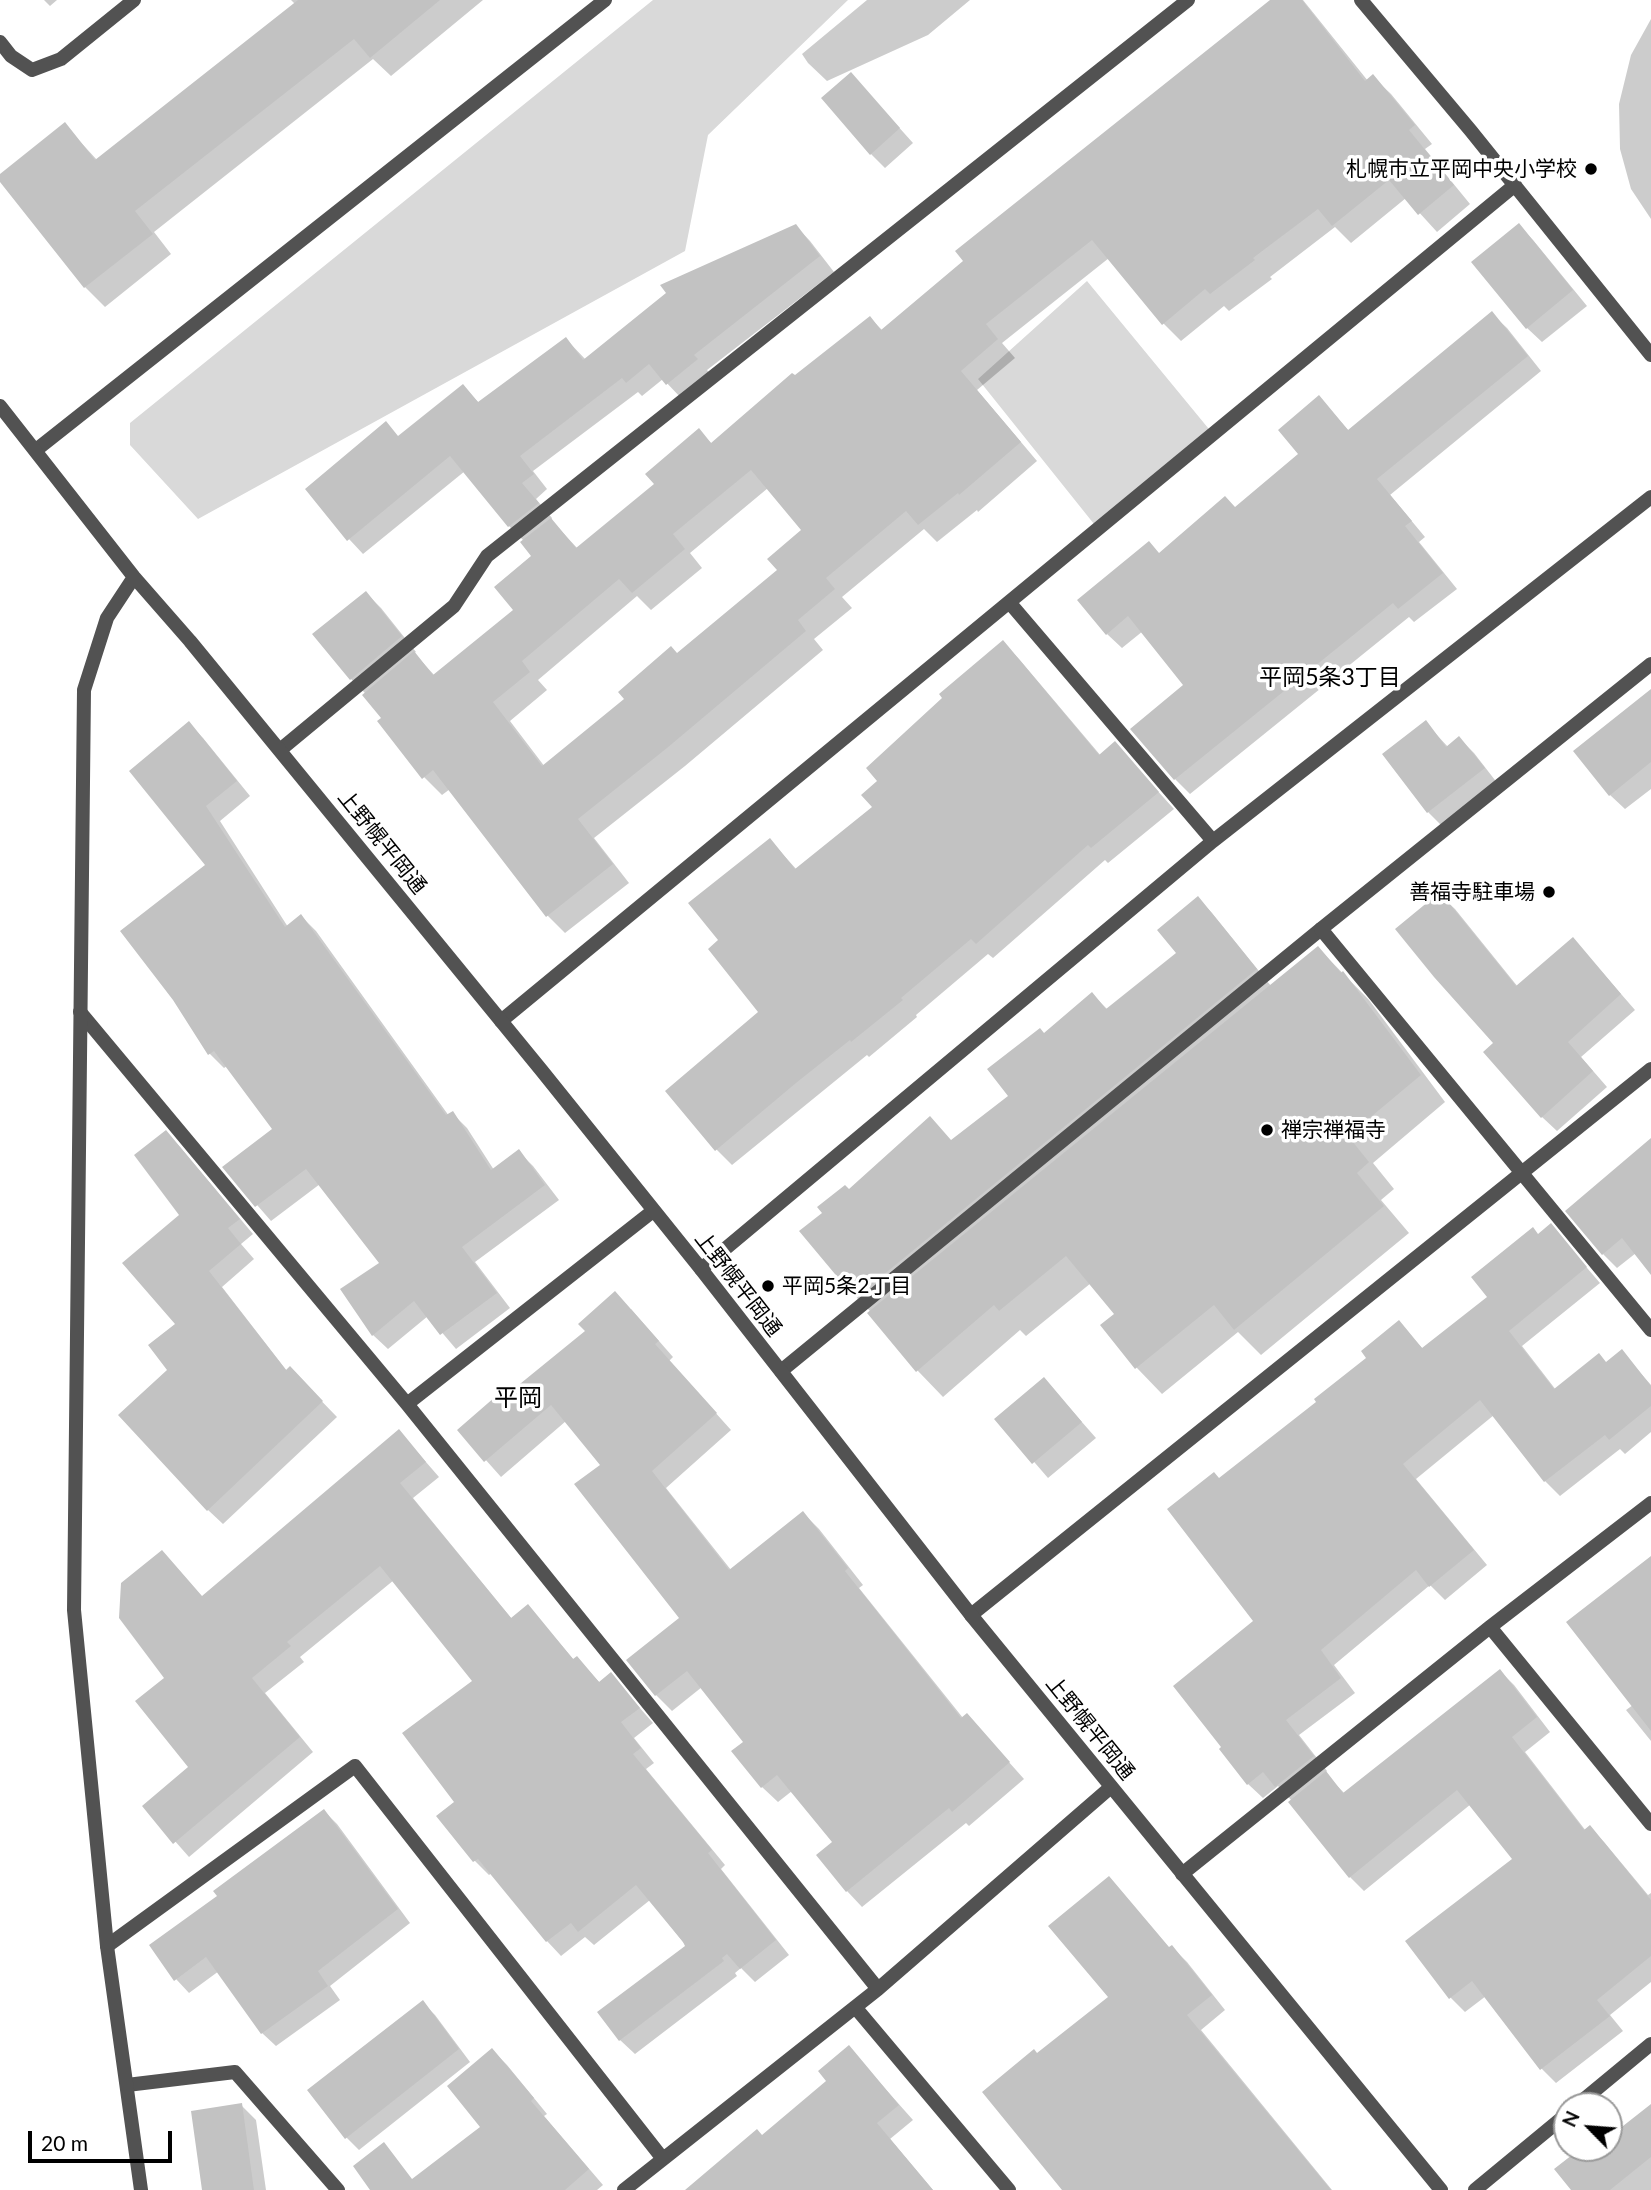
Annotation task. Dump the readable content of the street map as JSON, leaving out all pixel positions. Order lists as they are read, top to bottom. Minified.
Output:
{"streets":{"street":["上野幌平岡通"]},"districts":["平岡5条3丁目","平岡"],"places":["札幌市立平岡中央小学校","善福寺駐車場","禅宗禅福寺","平岡5条2丁目"],"scale_bar":"20 m","north":"top left"}
